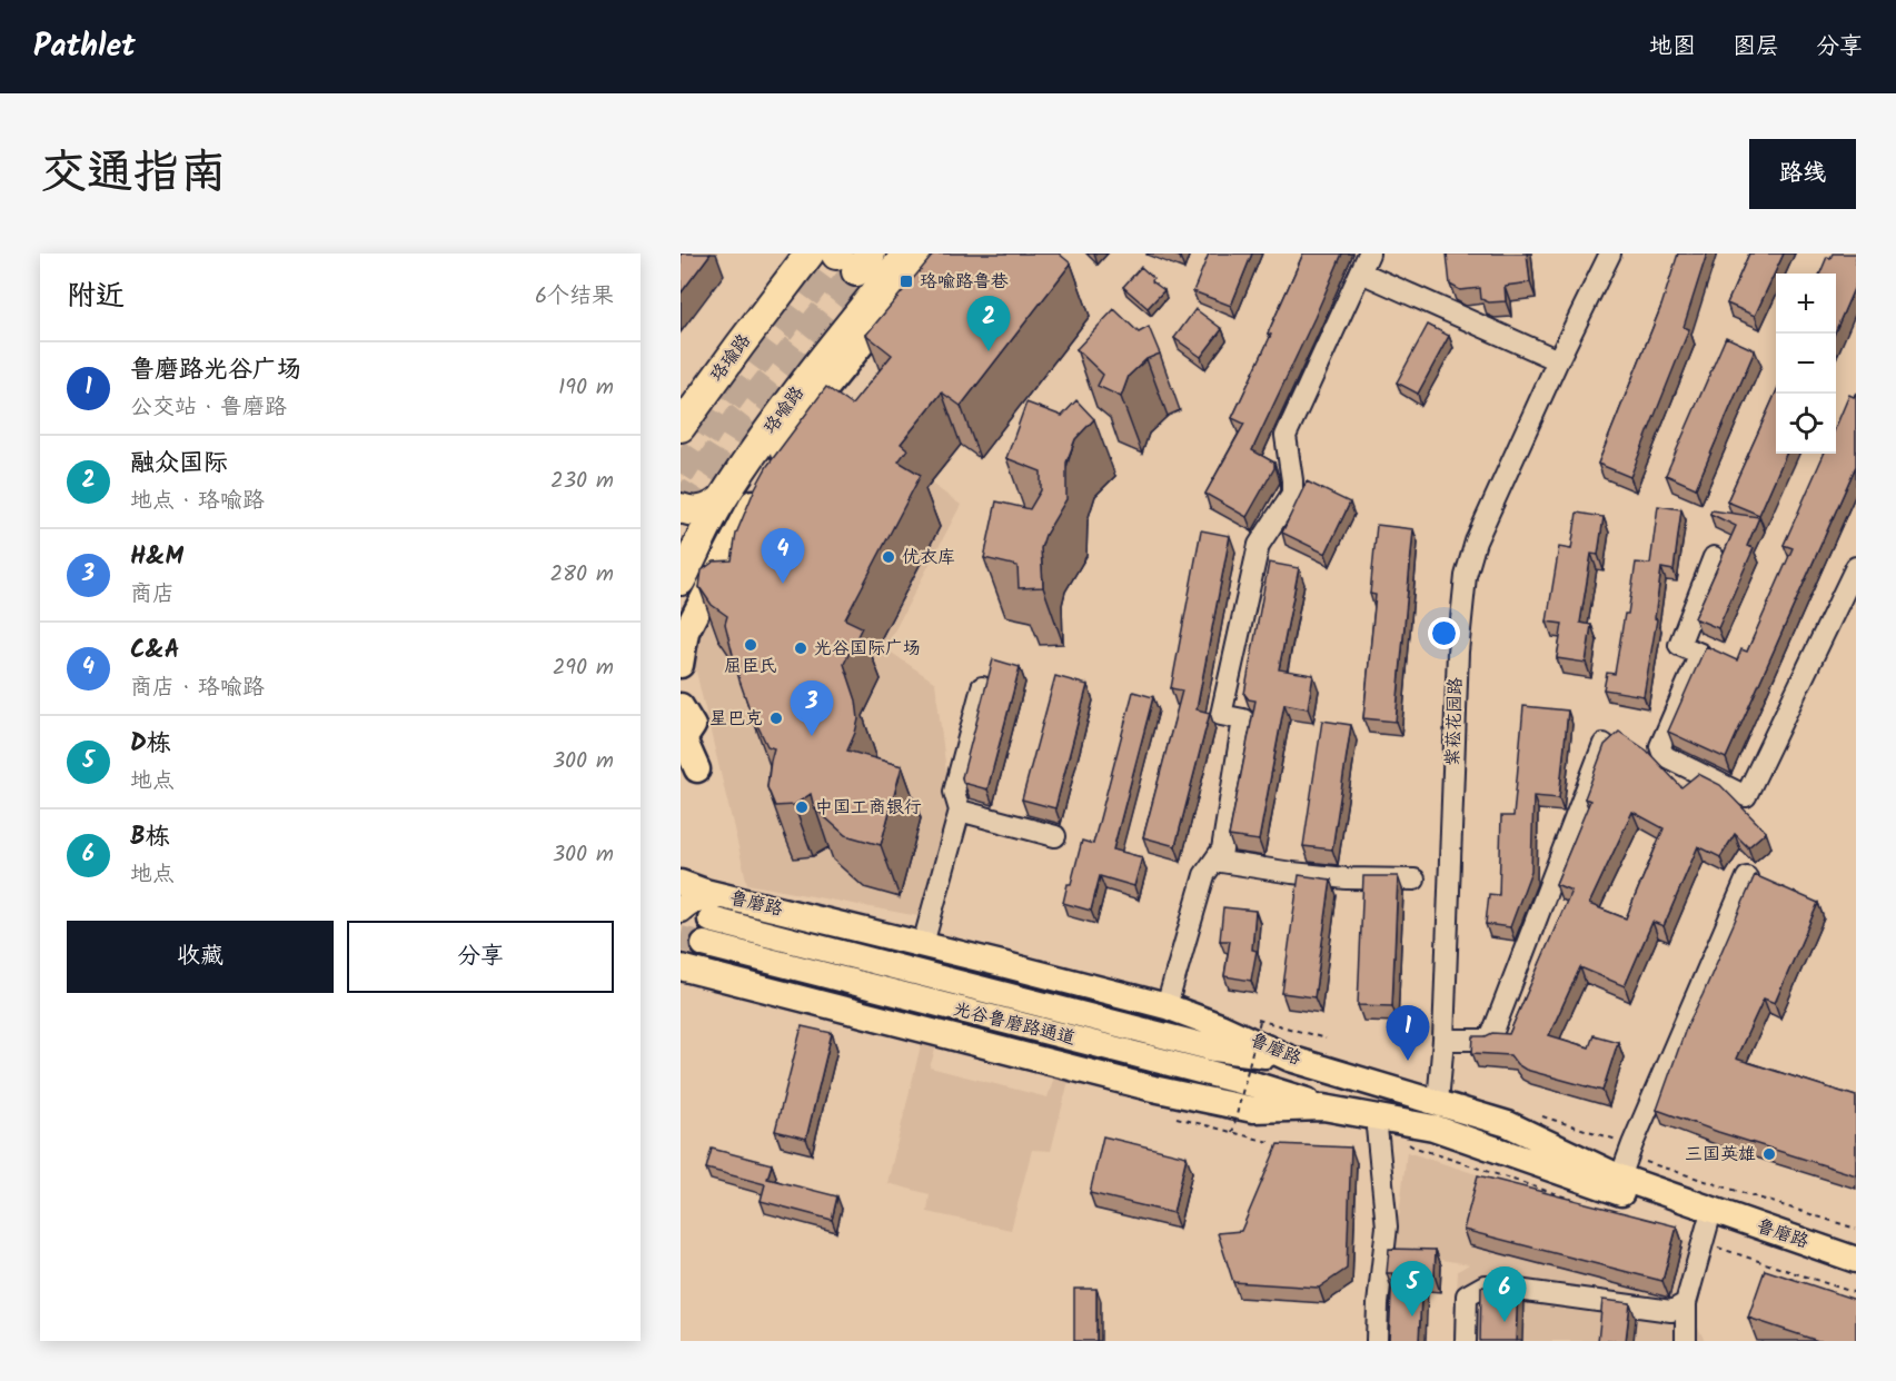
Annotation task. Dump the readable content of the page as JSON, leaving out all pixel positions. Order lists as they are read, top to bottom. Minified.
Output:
{"streets":{"highway":["珞瑜路","珞喻路"],"main road":["鲁磨路","光谷鲁磨路通道"],"street":["紫菘花园路"]},"crossings":[["紫菘花园路","鲁磨路"],["鲁磨路","光谷鲁磨路通道"]],"places":{"transit":["珞喻路鲁巷"],"other":["优衣库","屈臣氏","光谷国际广场","星巴克","中国工商银行","三国英雄"]},"page":{"header":"Pathlet","nav":["地图","图层","分享"],"title":"交通指南","buttons":["路线",["收藏","分享"]],"heading":["附近","6个结果"],"map_buttons":["+","−"],"pins":["2","4","3","1","5","6"],"list":[{"mark":"1","name":"鲁磨路光谷广场","note":"公交站 · 鲁磨路","value":"190 m"},{"mark":"2","name":"融众国际","note":"地点 · 珞喻路","value":"230 m"},{"mark":"3","name":"H&M","note":"商店","value":"280 m"},{"mark":"4","name":"C&A","note":"商店 · 珞喻路","value":"290 m"},{"mark":"5","name":"D栋","note":"地点","value":"300 m"},{"mark":"6","name":"B栋","note":"地点","value":"300 m"}]}}
